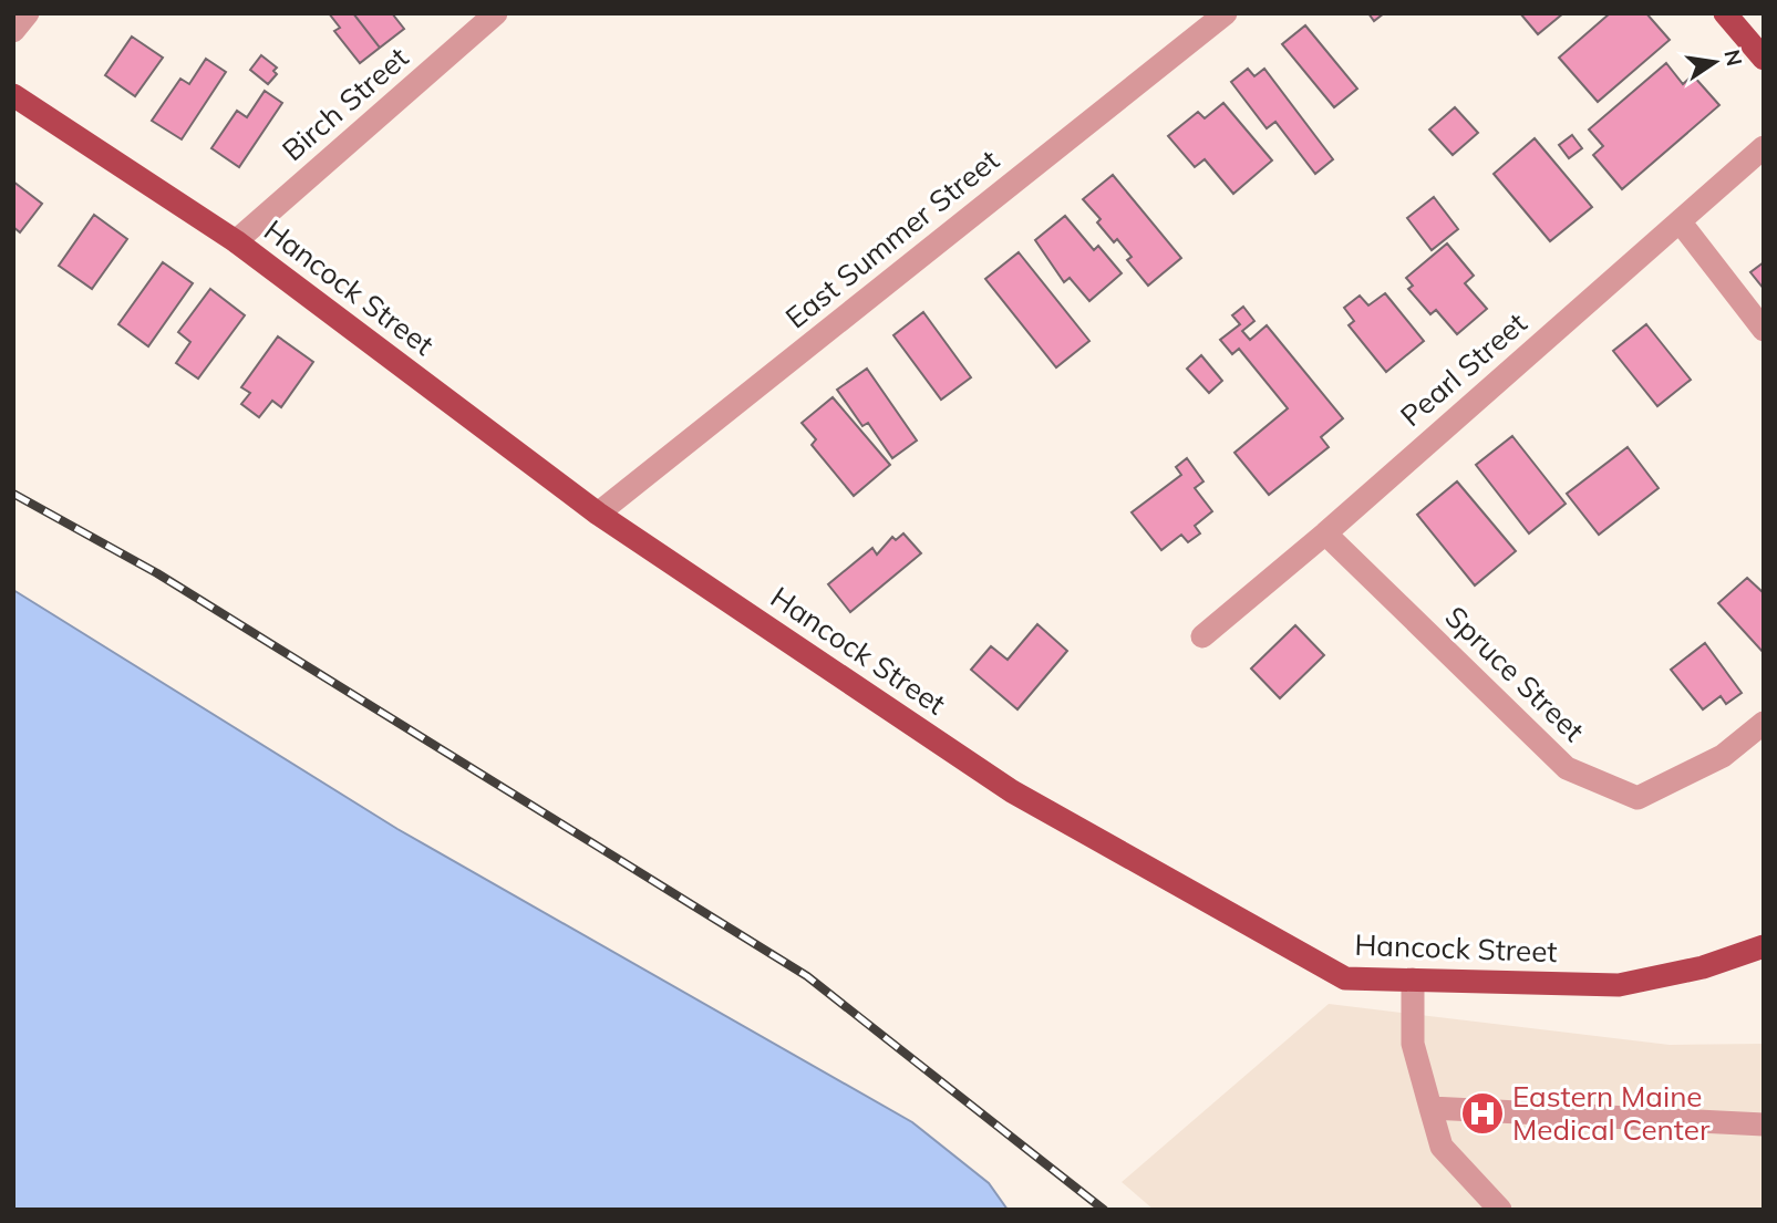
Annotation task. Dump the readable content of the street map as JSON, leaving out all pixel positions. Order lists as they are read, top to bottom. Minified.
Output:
{"streets":{"main road":["Hancock Street"],"street":["Birch Street","East Summer Street","Pearl Street","Spruce Street"]},"crossings":[["Birch Street","Hancock Street"],["East Summer Street","Hancock Street"],["Pearl Street","Spruce Street"]],"places":{"hospital":["Eastern Maine Medical Center"]},"north":"right"}
